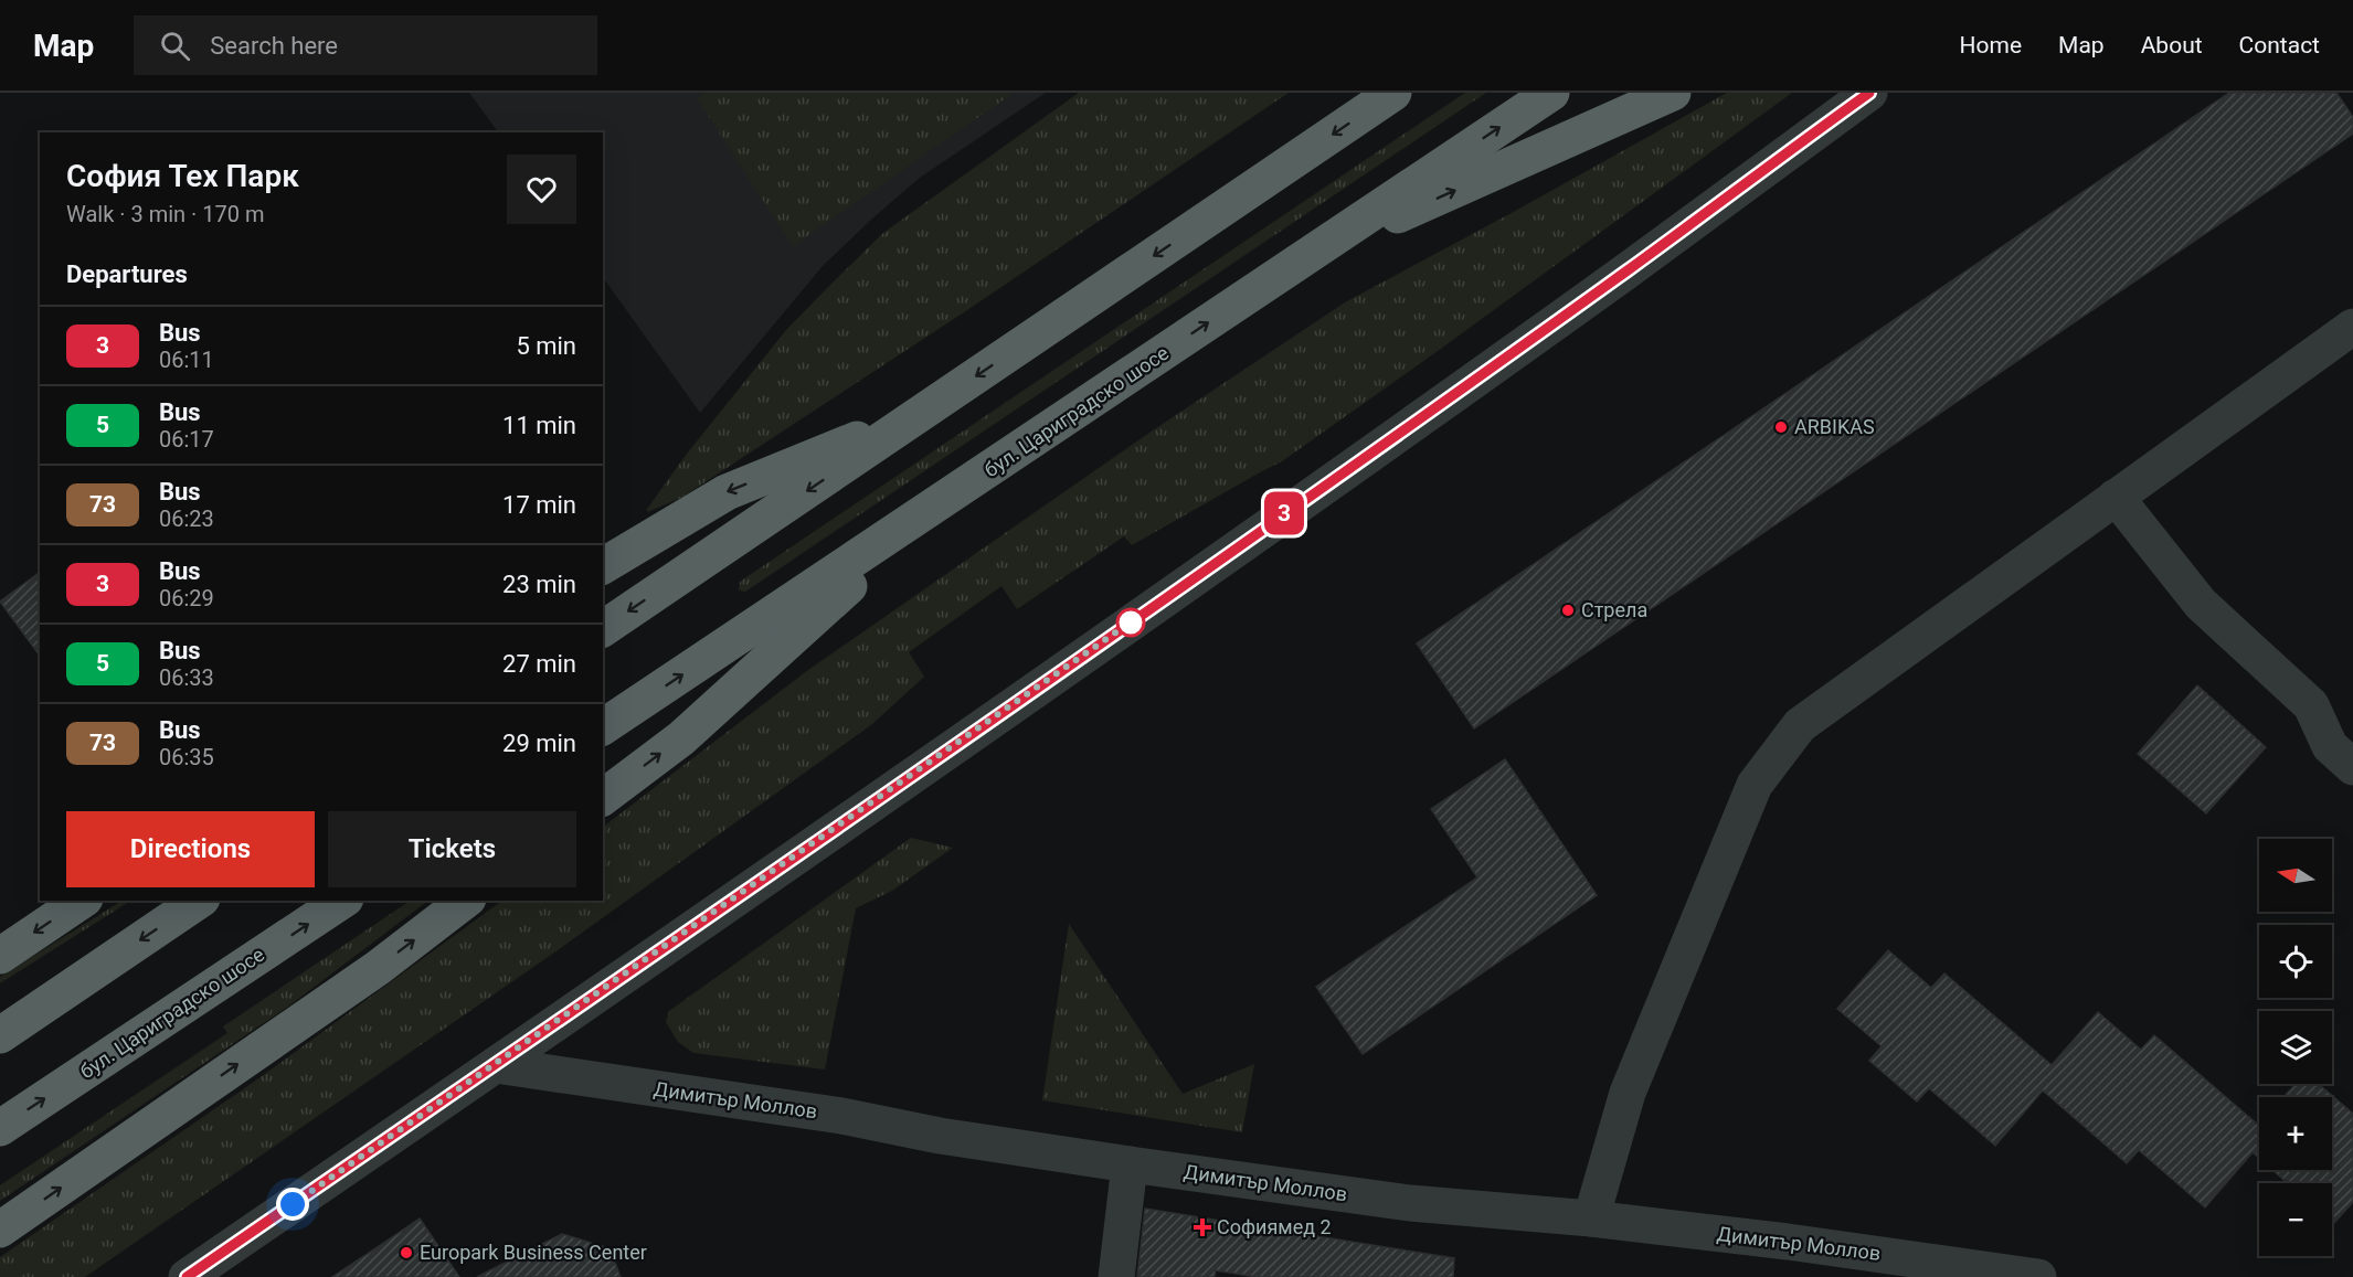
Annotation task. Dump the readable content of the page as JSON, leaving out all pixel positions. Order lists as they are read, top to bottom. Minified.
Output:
{"streets":{"highway":["бул. Цариградско шосе"],"street":["Димитър Моллов"]},"places":{"other":["ARBIKAS","Стрела","Europark Business Center"],"health":["Софиямед 2"]},"lines":["bus line 3"],"north":"left","page":{"header":"Map","search":"Search here","nav":["Home","Map","About","Contact"],"on_map":"3","heading":[["София Тех Парк","Walk · 3 min · 170 m"],"Departures"],"list":[{"mark":"3","name":"Bus","note":"06:11","value":"5 min"},{"mark":"5","name":"Bus","note":"06:17","value":"11 min"},{"mark":"73","name":"Bus","note":"06:23","value":"17 min"},{"mark":"3","name":"Bus","note":"06:29","value":"23 min"},{"mark":"5","name":"Bus","note":"06:33","value":"27 min"},{"mark":"73","name":"Bus","note":"06:35","value":"29 min"}],"buttons":["Directions","Tickets"],"map_buttons":["+","−"]}}
